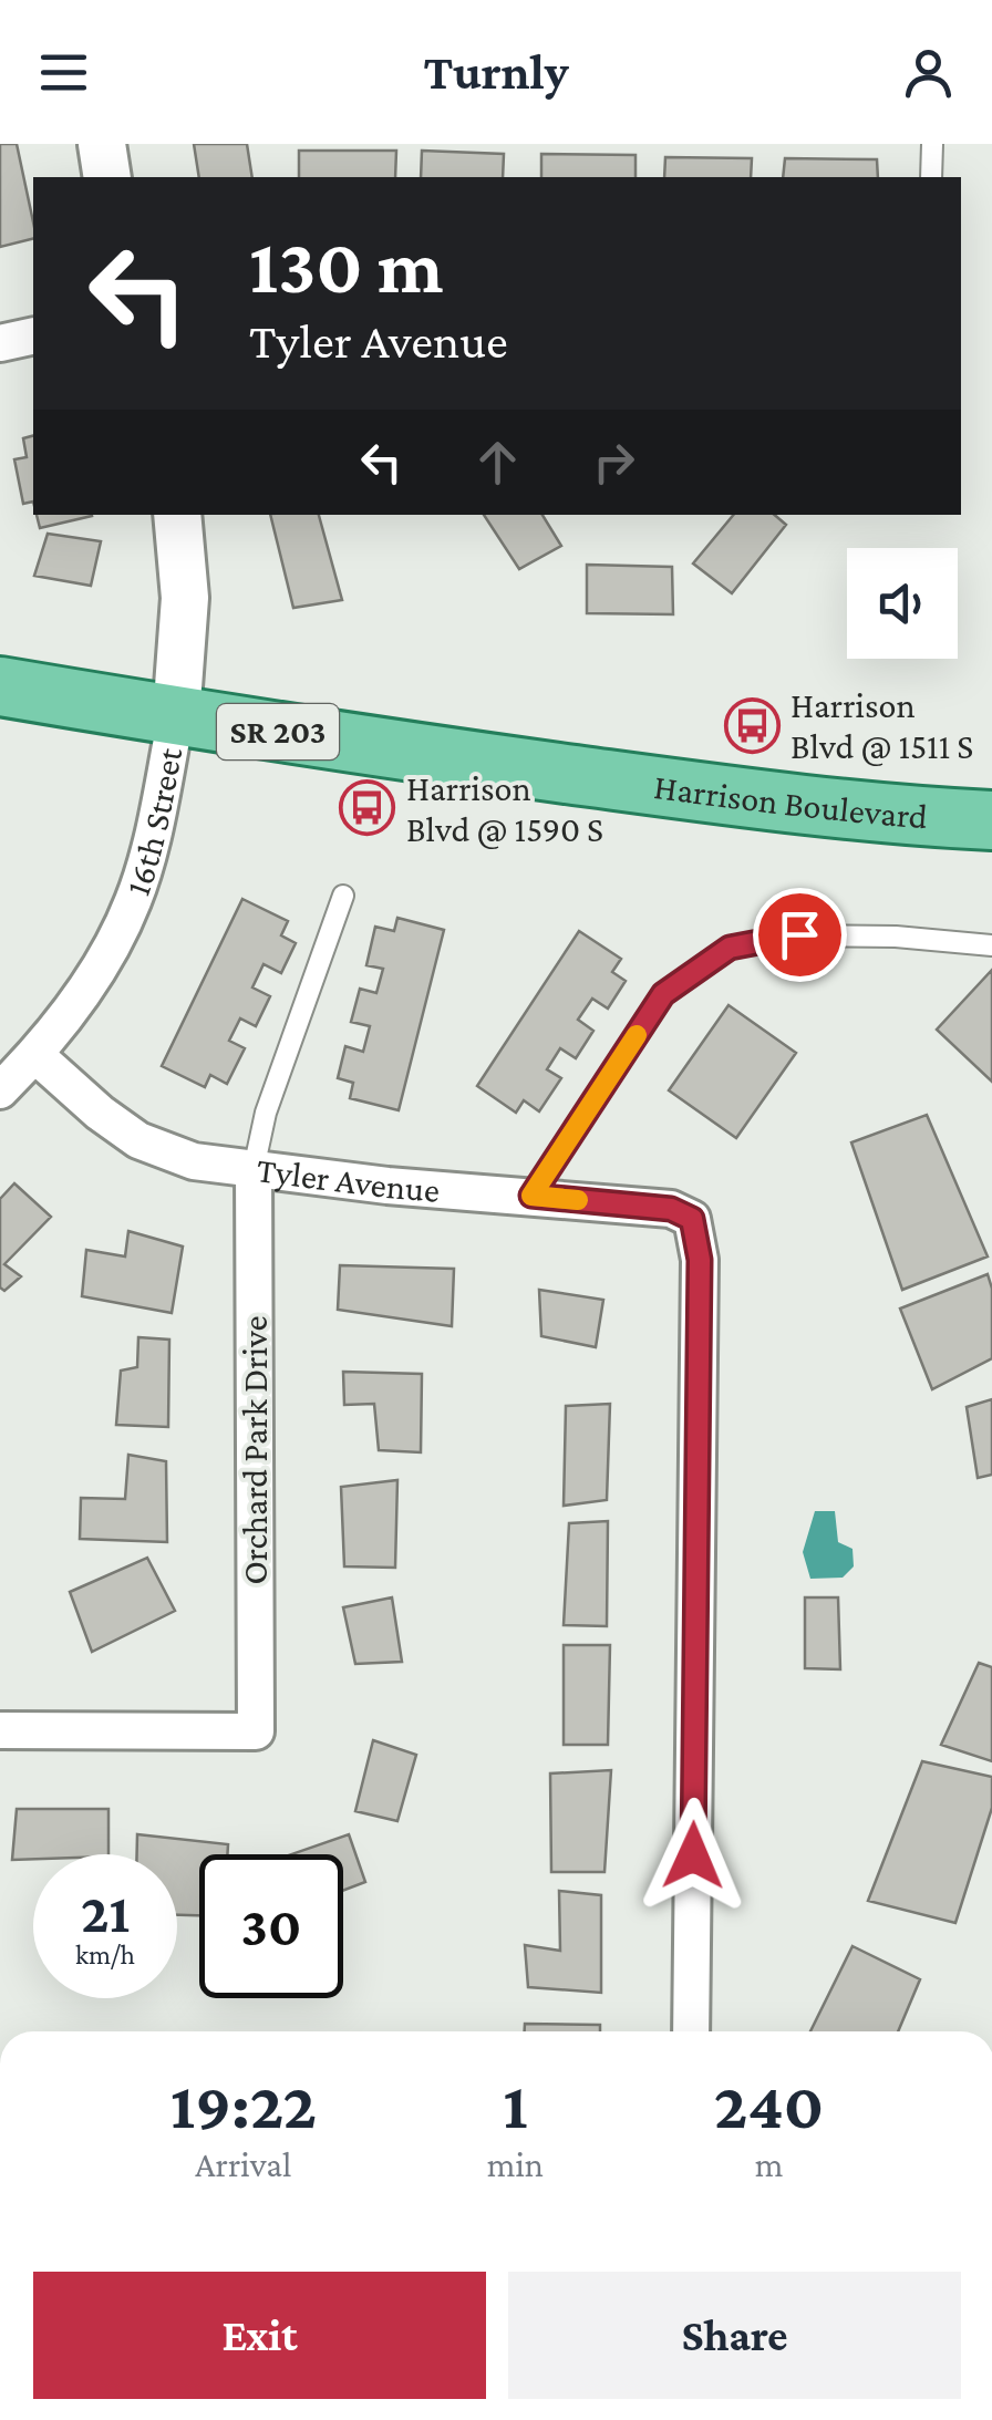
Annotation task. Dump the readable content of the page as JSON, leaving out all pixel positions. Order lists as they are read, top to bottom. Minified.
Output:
{"streets":{"main road":["SR 203","Harrison Boulevard"],"street":["16th Street","Tyler Avenue","Orchard Park Drive"]},"crossings":[["Harrison Boulevard","16th Street"],["16th Street","Tyler Avenue"],["Tyler Avenue","Orchard Park Drive"]],"places":{"bus stop":["Harrison Blvd @ 1511 S","Harrison Blvd @ 1590 S"]},"page":{"header":"Turnly","turn":["130 m","Tyler Avenue"],"speed":"21 km/h","limit":"30","eta":["19:22","Arrival","1","min","240","m"],"buttons":["Exit","Share"]}}
